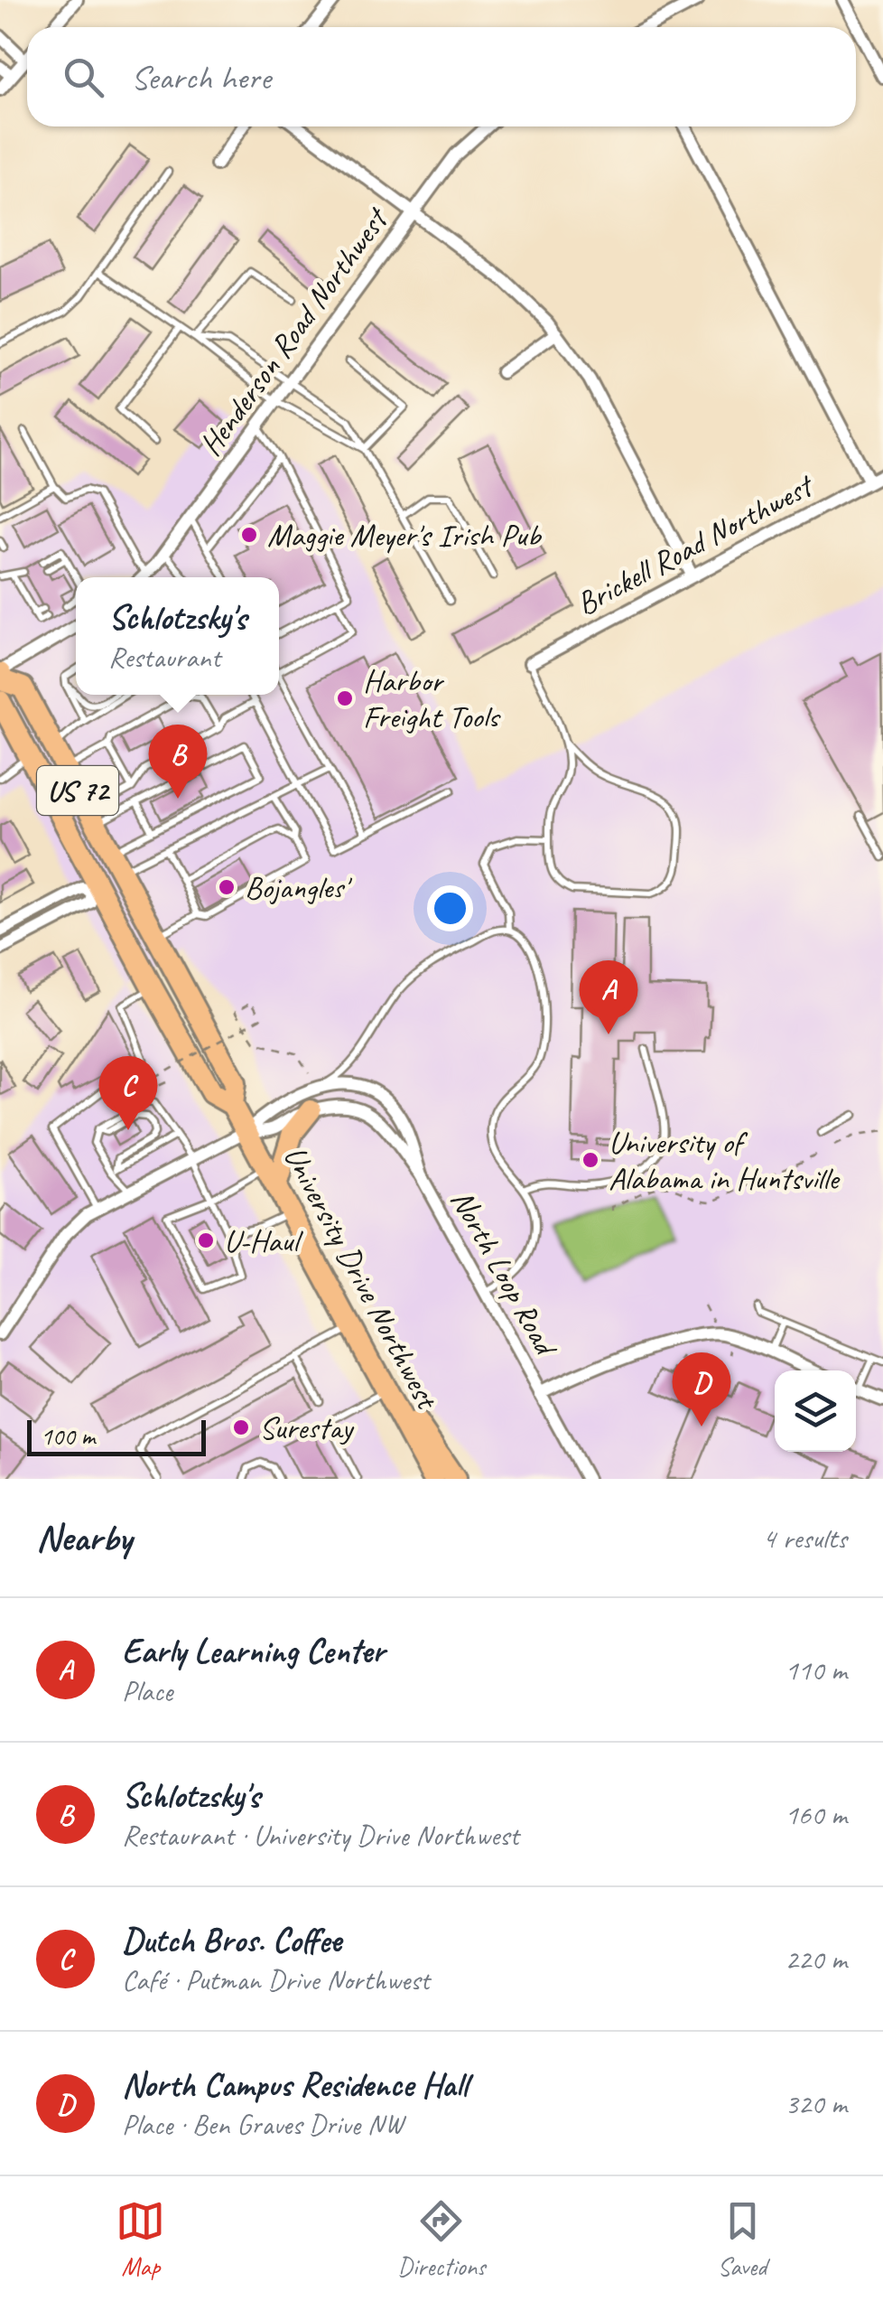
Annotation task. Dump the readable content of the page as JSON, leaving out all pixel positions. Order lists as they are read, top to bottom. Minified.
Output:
{"streets":{"highway":["US 72","University Drive Northwest"],"street":["Henderson Road Northwest","Brickell Road Northwest","North Loop Road"]},"crossings":[["North Loop Road","University Drive Northwest"]],"places":["Maggie Meyer's Irish Pub","Harbor Freight Tools","Bojangles'","University of Alabama in Huntsville","U-Haul","Surestay"],"scale_bar":"100 m","page":{"search":"Search here","popup":["Schlotzsky's","Restaurant"],"pins":["B","A","C","D"],"scale":"100 m","heading":["Nearby","4 results"],"list":[{"mark":"A","name":"Early Learning Center","note":"Place","value":"110 m"},{"mark":"B","name":"Schlotzsky's","note":"Restaurant · University Drive Northwest","value":"160 m"},{"mark":"C","name":"Dutch Bros. Coffee","note":"Café · Putman Drive Northwest","value":"220 m"},{"mark":"D","name":"North Campus Residence Hall","note":"Place · Ben Graves Drive NW","value":"320 m"}],"nav":["Map","Directions","Saved"]}}
